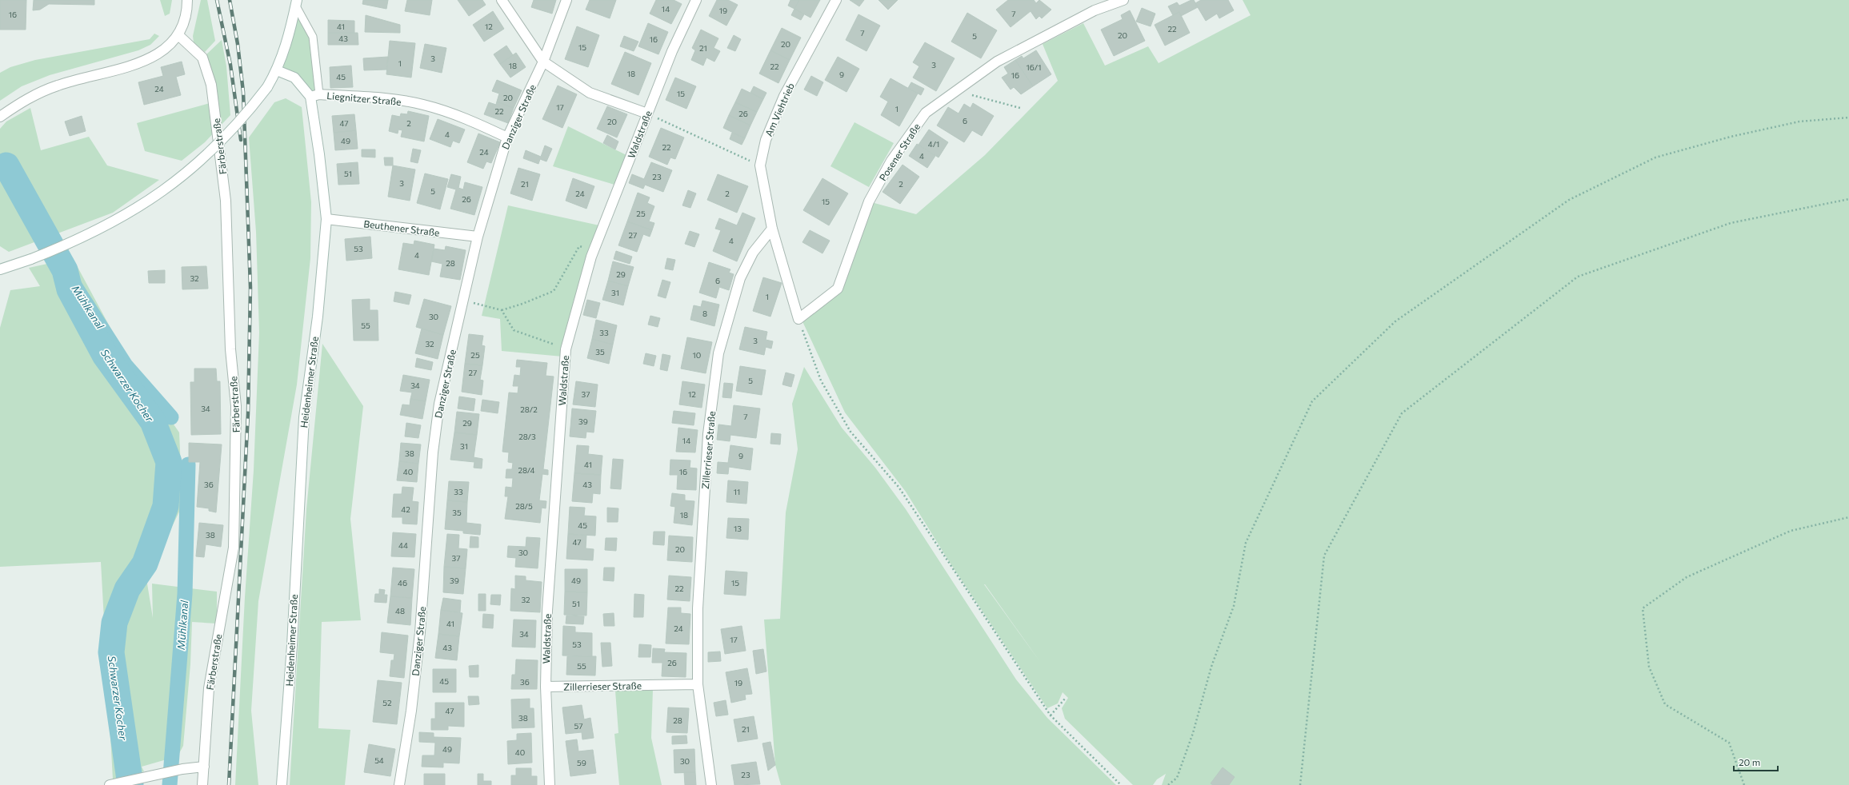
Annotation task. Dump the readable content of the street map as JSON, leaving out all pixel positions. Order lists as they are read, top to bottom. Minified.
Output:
{"streets":{"street":["Liegnitzer Straße","Am Viehtrieb","Danziger Straße","Waldstraße","Färberstraße","Posener Straße","Beuthener Straße","Heidenheimer Straße","Zillerrieser Straße"]},"crossings":[["Liegnitzer Straße","Danziger Straße"],["Liegnitzer Straße","Heidenheimer Straße"],["Am Viehtrieb","Zillerrieser Straße"],["Danziger Straße","Beuthener Straße"],["Waldstraße","Zillerrieser Straße"],["Beuthener Straße","Heidenheimer Straße"]],"water":["Mühlkanal","Schwarzer Kocher"],"house_numbers":["14","19","7","16","41","12","22","7","20","5","43","16","20","15","21","3","1","3","18","22","16/1","18","9","16","45","24","15","20","17","1","22","26","6","20","47","2","4","49","4/1","22","24","4","51","23","3","21","2","5","24","2","26","15","25","27","4","53","4","28","29","32","6","31","1","8","30","55","33","3","32","35","25","10","27","5","34","37","12","34","28/2","7","39","29","28/3","14","31","38","9","41","28/4","40","16","36","43","33","11","28/5","42","35","18","45","13","38","47","44","20","30","37","39","49","46","15","22","32","51","48","41","24","34","17","53","43","26","55","45","36","19","52","47","38","28","57","21","49","40","54","30","59","23"],"scale_bar":"20 m"}
